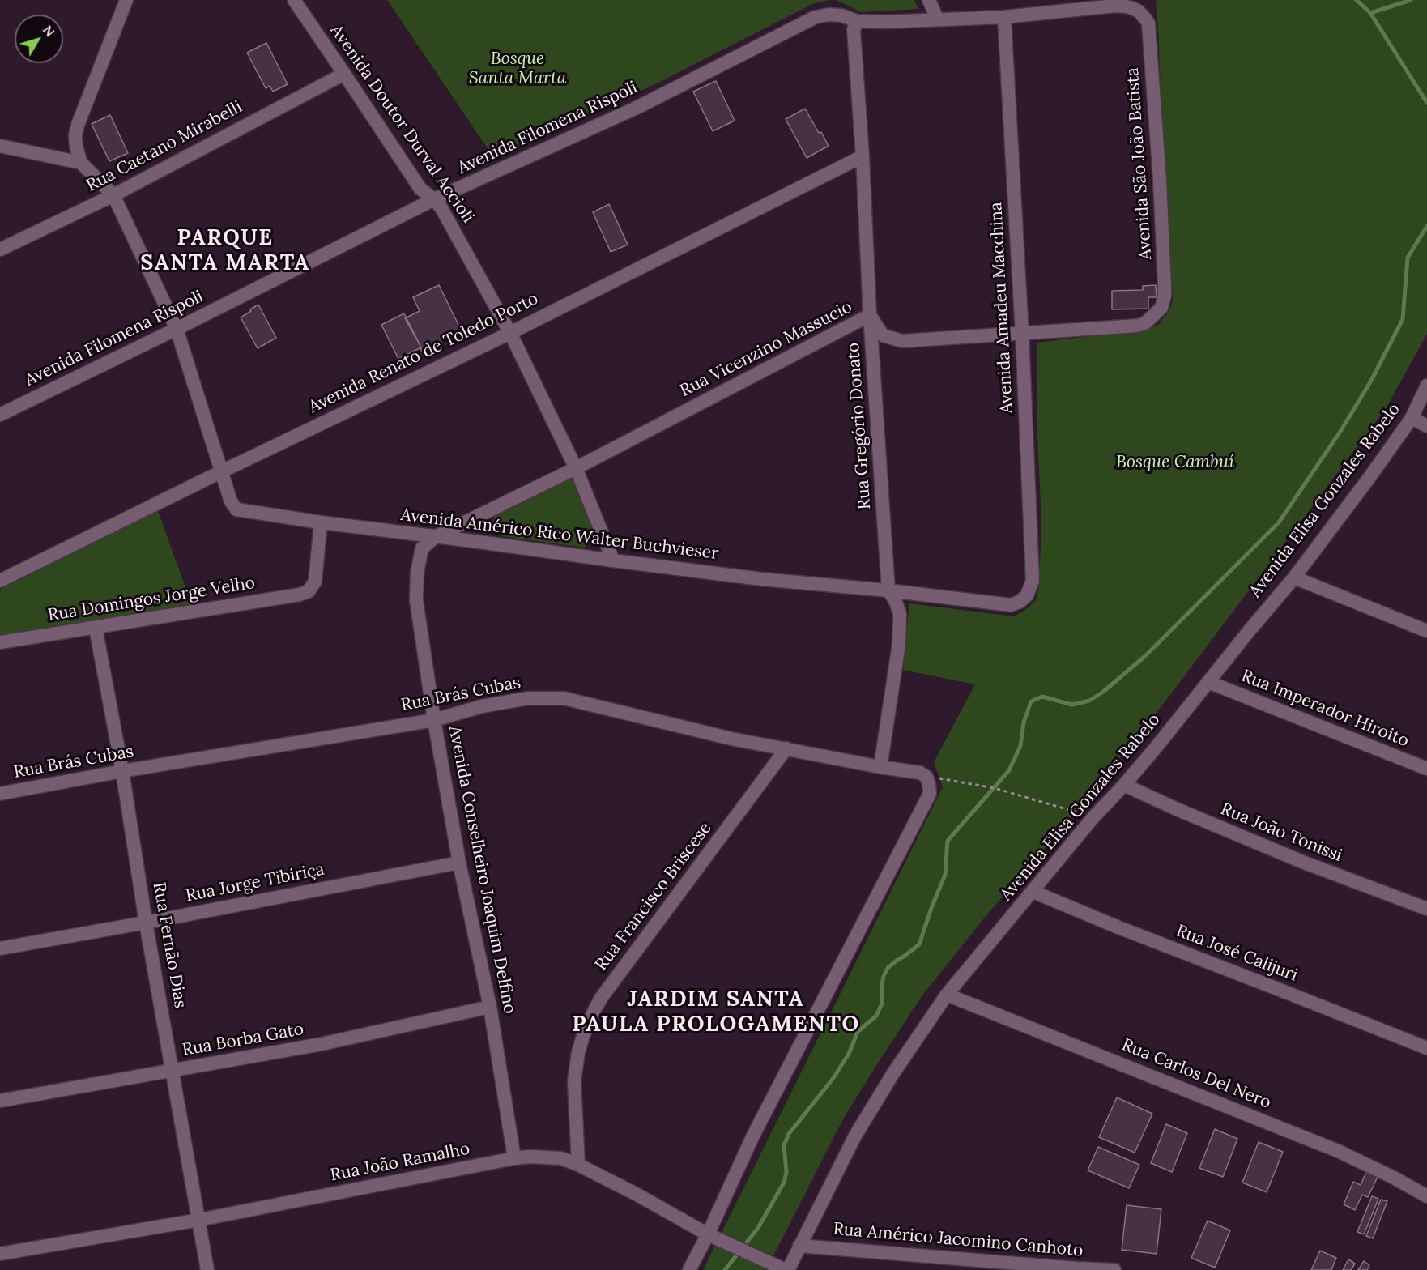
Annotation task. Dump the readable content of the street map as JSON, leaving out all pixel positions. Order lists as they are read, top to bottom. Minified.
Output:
{"streets":{"street":["Avenida Doutor Durval Accioli","Avenida Filomena Rispoli","Rua Caetano Mirabelli","Avenida São João Batista","Avenida Amadeu Macchina","Rua Vicenzino Massucio","Avenida Renato de Toledo Porto","Rua Gregório Donato","Avenida Elisa Gonzales Rabelo","Avenida Américo Rico Walter Buchvieser","Rua Domingos Jorge Velho","Rua Brás Cubas","Rua Imperador Hiroito","Rua João Tonissi","Avenida Conselheiro Joaquim Delfino","Rua Jorge Tibiriça","Rua Francisco Briscese","Rua Fernão Dias","Rua José Calijuri","Rua Borba Gato","Rua Carlos Del Nero","Rua João Ramalho","Rua Américo Jacomino Canhoto"]},"crossings":[["Avenida Doutor Durval Accioli","Avenida Filomena Rispoli"],["Avenida Doutor Durval Accioli","Rua Caetano Mirabelli"],["Avenida Doutor Durval Accioli","Rua Vicenzino Massucio"],["Avenida Doutor Durval Accioli","Avenida Renato de Toledo Porto"],["Avenida Doutor Durval Accioli","Avenida Américo Rico Walter Buchvieser"],["Avenida Filomena Rispoli","Avenida São João Batista"],["Avenida Filomena Rispoli","Avenida Amadeu Macchina"],["Avenida Filomena Rispoli","Rua Gregório Donato"],["Avenida São João Batista","Rua Vicenzino Massucio"],["Avenida Amadeu Macchina","Rua Vicenzino Massucio"],["Avenida Amadeu Macchina","Avenida Américo Rico Walter Buchvieser"],["Rua Vicenzino Massucio","Rua Gregório Donato"],["Rua Vicenzino Massucio","Avenida Américo Rico Walter Buchvieser"],["Rua Vicenzino Massucio","Avenida Conselheiro Joaquim Delfino"],["Avenida Renato de Toledo Porto","Rua Gregório Donato"],["Avenida Renato de Toledo Porto","Avenida Américo Rico Walter Buchvieser"],["Rua Gregório Donato","Avenida Américo Rico Walter Buchvieser"],["Rua Gregório Donato","Rua Brás Cubas"],["Avenida Elisa Gonzales Rabelo","Rua Imperador Hiroito"],["Avenida Elisa Gonzales Rabelo","Rua João Tonissi"],["Avenida Elisa Gonzales Rabelo","Rua José Calijuri"],["Avenida Elisa Gonzales Rabelo","Rua Carlos Del Nero"],["Avenida Elisa Gonzales Rabelo","Rua João Ramalho"],["Avenida Elisa Gonzales Rabelo","Rua Américo Jacomino Canhoto"],["Avenida Américo Rico Walter Buchvieser","Rua Domingos Jorge Velho"],["Avenida Américo Rico Walter Buchvieser","Avenida Conselheiro Joaquim Delfino"],["Rua Domingos Jorge Velho","Rua Fernão Dias"],["Rua Brás Cubas","Avenida Conselheiro Joaquim Delfino"],["Rua Brás Cubas","Rua Francisco Briscese"],["Rua Brás Cubas","Rua Fernão Dias"],["Avenida Conselheiro Joaquim Delfino","Rua Jorge Tibiriça"],["Avenida Conselheiro Joaquim Delfino","Rua Borba Gato"],["Avenida Conselheiro Joaquim Delfino","Rua João Ramalho"],["Rua Jorge Tibiriça","Rua Fernão Dias"],["Rua Francisco Briscese","Rua João Ramalho"],["Rua Fernão Dias","Rua Borba Gato"],["Rua Fernão Dias","Rua João Ramalho"]],"districts":["PARQUE SANTA MARTA","JARDIM SANTA PAULA PROLOGAMENTO"],"parks":["Bosque Santa Marta","Bosque Cambuí"],"north":"top right"}
